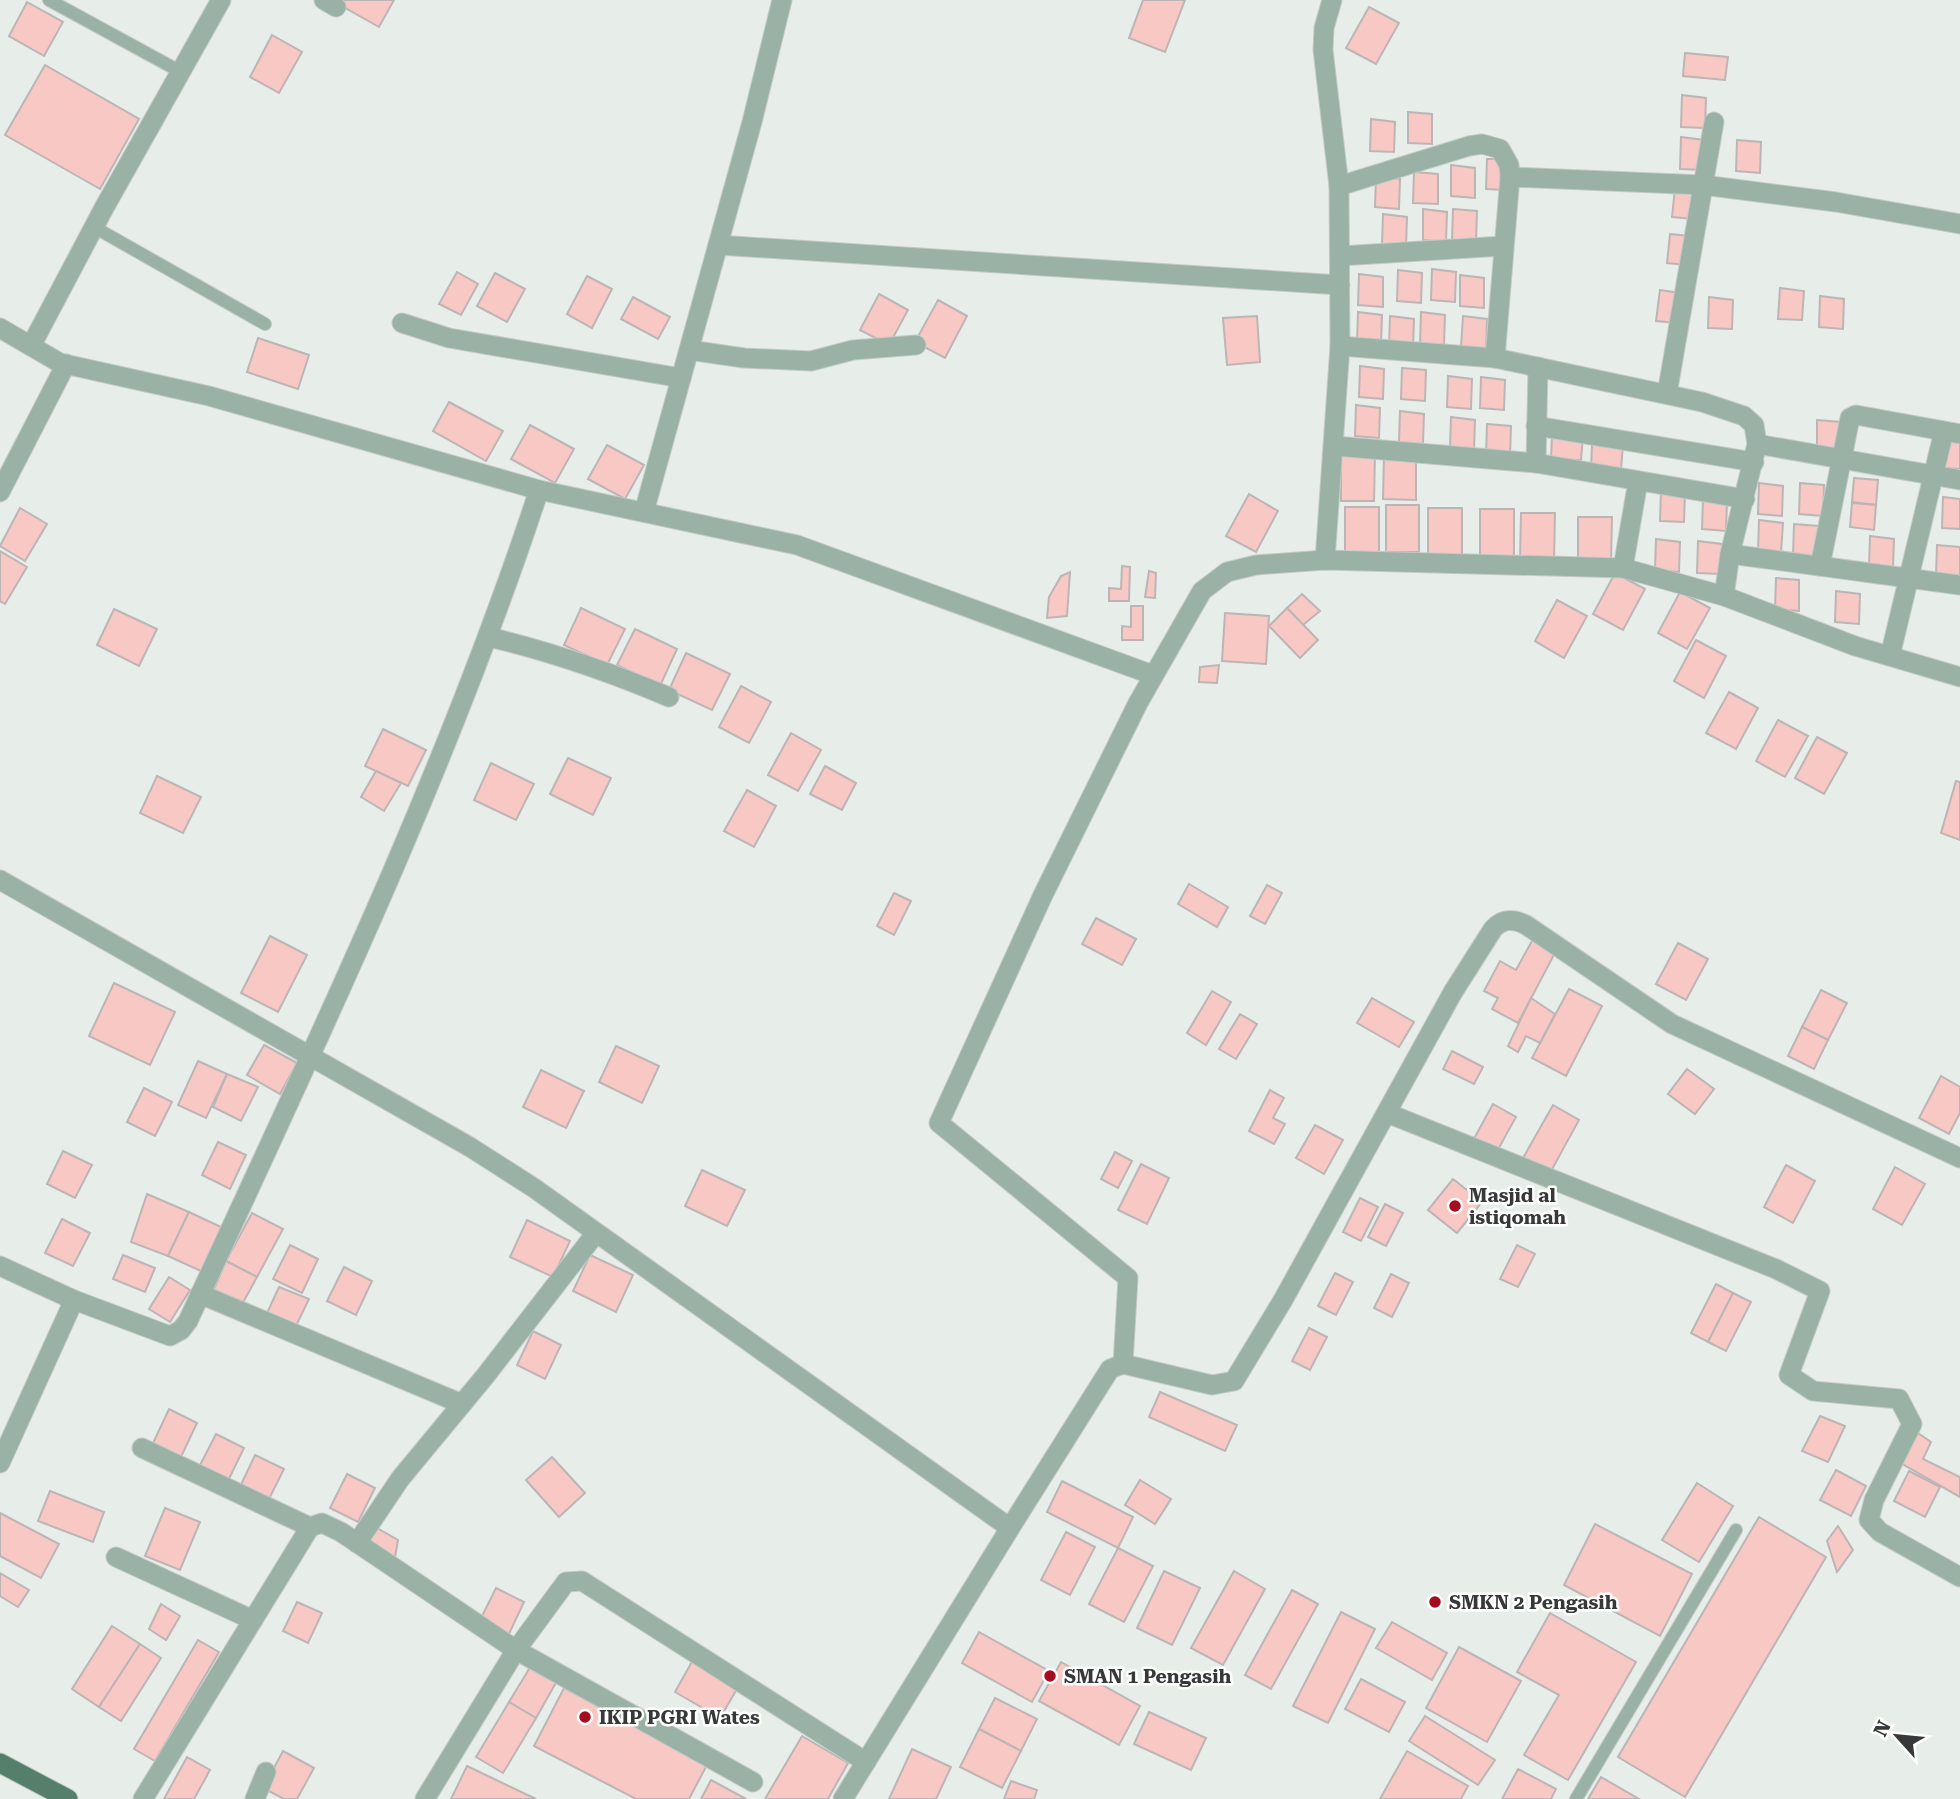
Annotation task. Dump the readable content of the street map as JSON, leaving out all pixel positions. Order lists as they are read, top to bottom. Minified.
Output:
{"places":["Masjid al istiqomah","SMKN 2 Pengasih","SMAN 1 Pengasih","IKIP PGRI Wates"],"north":"top left"}
